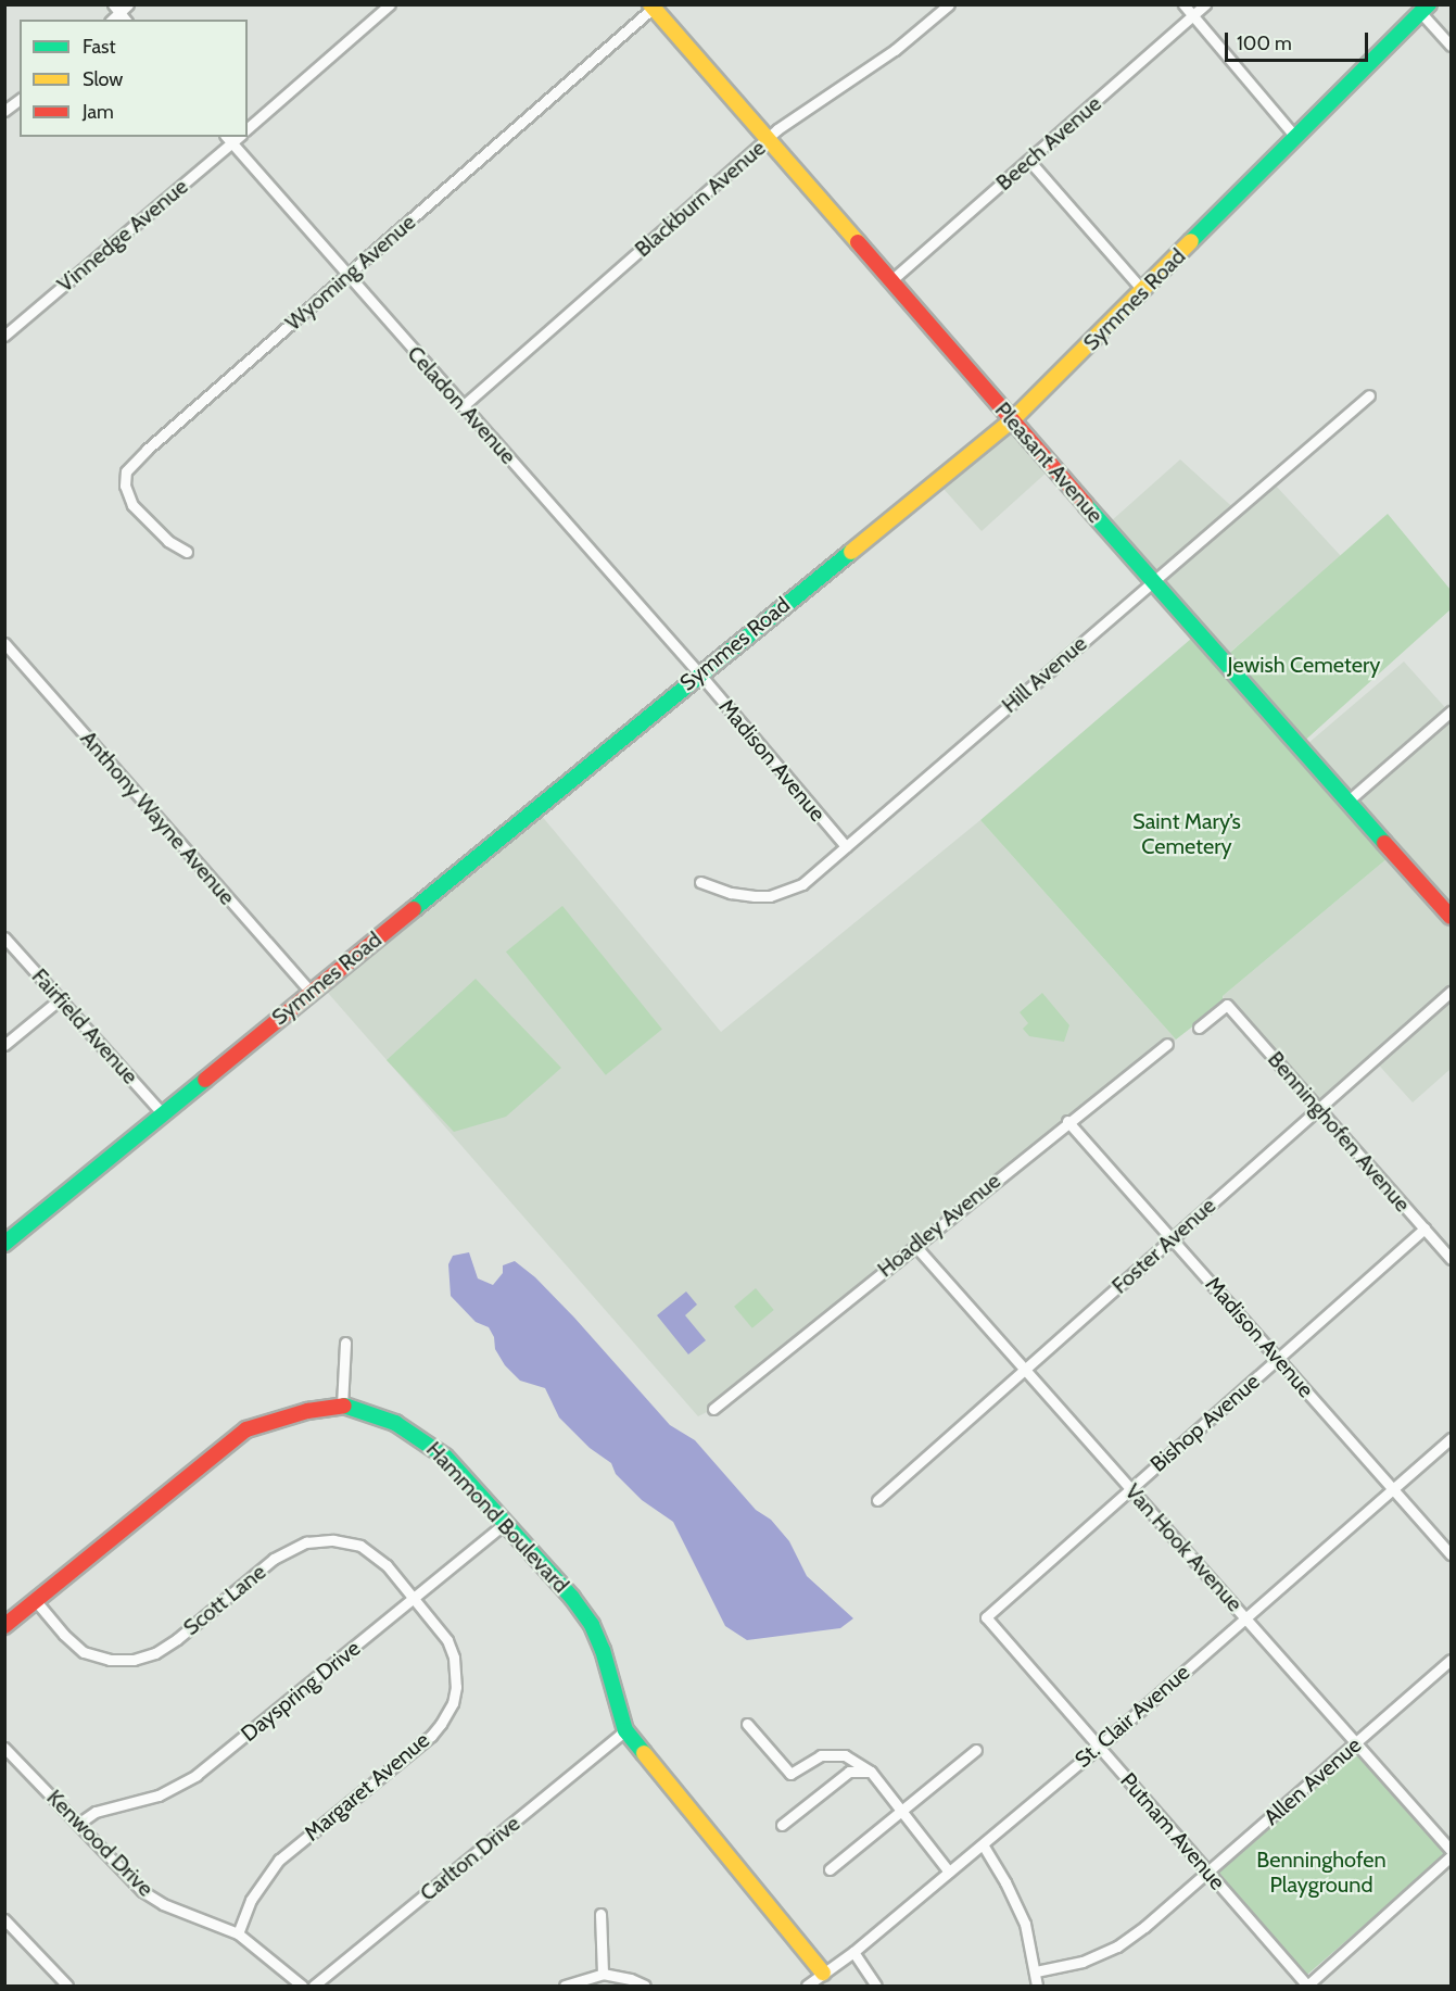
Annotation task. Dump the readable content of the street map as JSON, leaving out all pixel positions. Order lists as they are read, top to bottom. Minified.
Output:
{"streets":{"main road":["Symmes Road","Pleasant Avenue","Hammond Boulevard"],"street":["Beech Avenue","Blackburn Avenue","Vinnedge Avenue","Wyoming Avenue","Celadon Avenue","Hill Avenue","Madison Avenue","Anthony Wayne Avenue","Fairfield Avenue","Benninghofen Avenue","Hoadley Avenue","Foster Avenue","Bishop Avenue","Van Hook Avenue","Scott Lane","Dayspring Drive","St. Clair Avenue","Allen Avenue","Margaret Avenue","Putnam Avenue","Kenwood Drive","Carlton Drive"]},"crossings":[["Beech Avenue","Pleasant Avenue"],["Blackburn Avenue","Celadon Avenue"],["Blackburn Avenue","Pleasant Avenue"],["Vinnedge Avenue","Celadon Avenue"],["Wyoming Avenue","Celadon Avenue"],["Wyoming Avenue","Pleasant Avenue"],["Symmes Road","Celadon Avenue"],["Symmes Road","Pleasant Avenue"],["Symmes Road","Madison Avenue"],["Symmes Road","Anthony Wayne Avenue"],["Symmes Road","Fairfield Avenue"],["Celadon Avenue","Madison Avenue"],["Pleasant Avenue","Hill Avenue"],["Hill Avenue","Madison Avenue"],["Madison Avenue","Hoadley Avenue"],["Madison Avenue","Foster Avenue"],["Madison Avenue","Bishop Avenue"],["Madison Avenue","St. Clair Avenue"],["Benninghofen Avenue","Foster Avenue"],["Benninghofen Avenue","Bishop Avenue"],["Hoadley Avenue","Van Hook Avenue"],["Foster Avenue","Van Hook Avenue"],["Bishop Avenue","Van Hook Avenue"],["Bishop Avenue","Putnam Avenue"],["Hammond Boulevard","Scott Lane"],["Hammond Boulevard","Dayspring Drive"],["Hammond Boulevard","St. Clair Avenue"],["Hammond Boulevard","Carlton Drive"],["Van Hook Avenue","St. Clair Avenue"],["Van Hook Avenue","Allen Avenue"],["Scott Lane","Dayspring Drive"],["Scott Lane","Margaret Avenue"],["Dayspring Drive","Margaret Avenue"],["Dayspring Drive","Kenwood Drive"],["St. Clair Avenue","Putnam Avenue"],["Allen Avenue","Putnam Avenue"],["Margaret Avenue","Kenwood Drive"]],"parks":["Jewish Cemetery","Saint Mary’s Cemetery","Benninghofen Playground"],"legend":["Fast","Slow","Jam"],"scale_bar":"100 m"}
